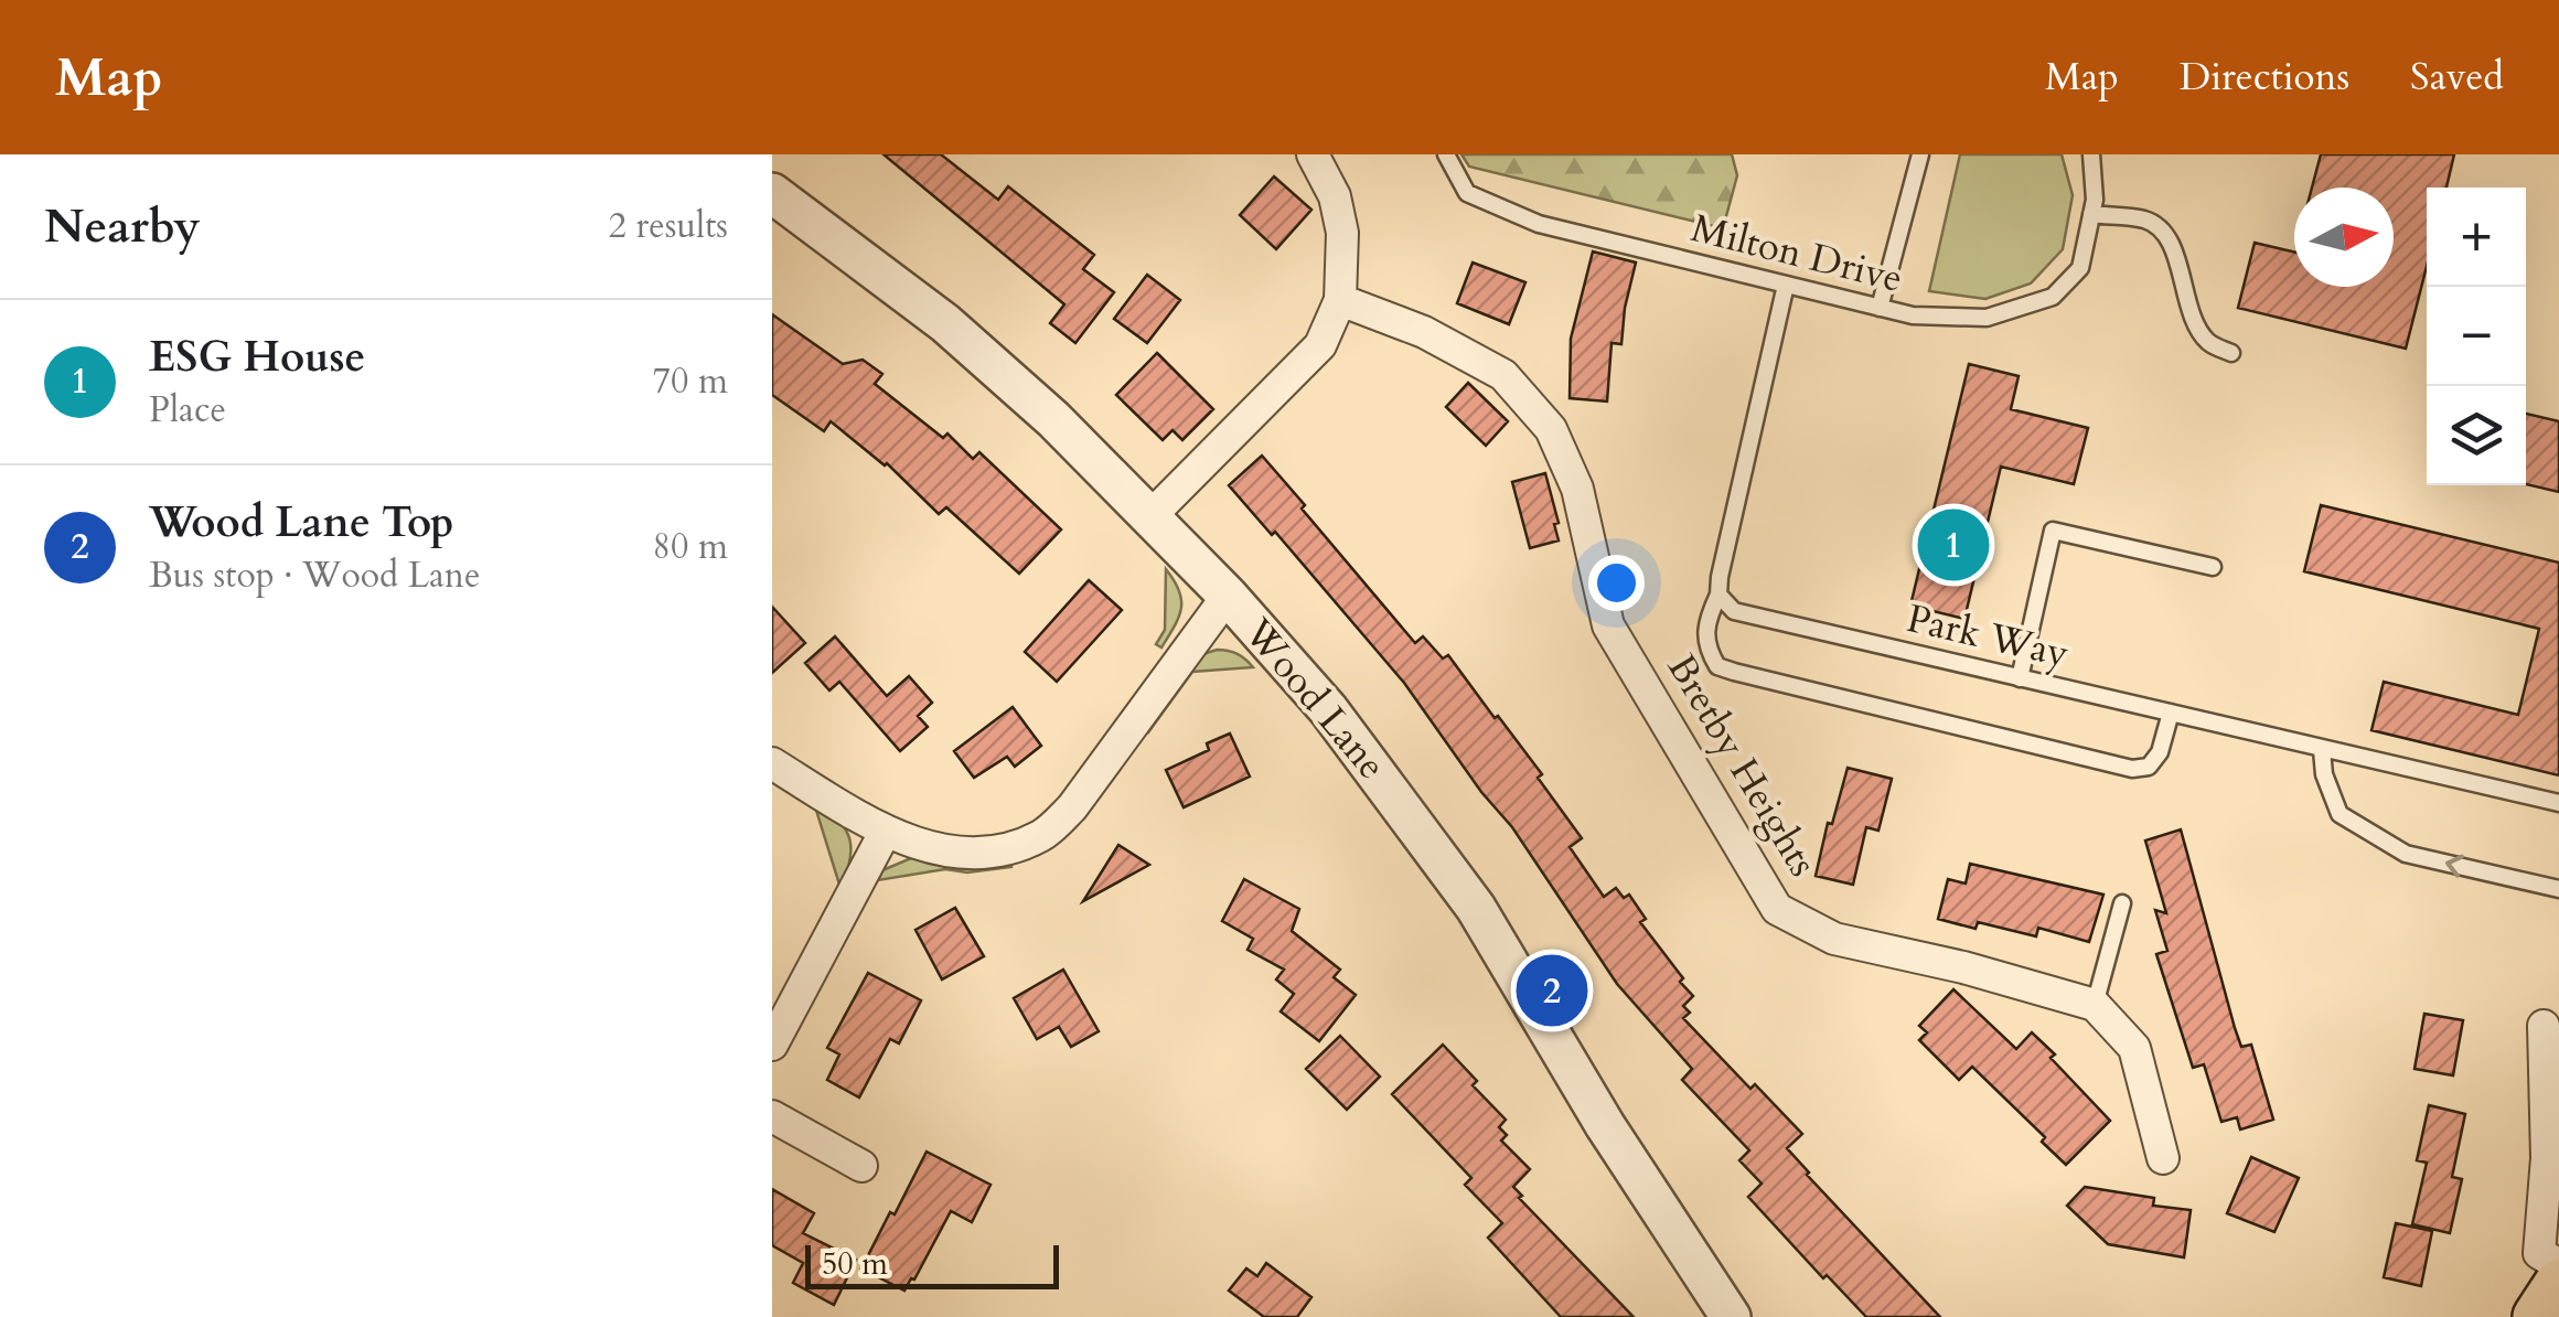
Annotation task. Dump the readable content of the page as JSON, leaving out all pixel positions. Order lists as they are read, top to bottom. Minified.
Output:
{"streets":{"street":["Wood Lane","Bretby Heights"],"lane":["Milton Drive","Park Way"]},"scale_bar":"50 m","north":"right","page":{"header":"Map","nav":["Map","Directions","Saved"],"heading":["Nearby","2 results"],"map_buttons":["+","−"],"list":[{"mark":"1","name":"ESG House","note":"Place","value":"70 m"},{"mark":"2","name":"Wood Lane Top","note":"Bus stop · Wood Lane","value":"80 m"}],"pins":["1","2"],"scale":"50 m"}}
